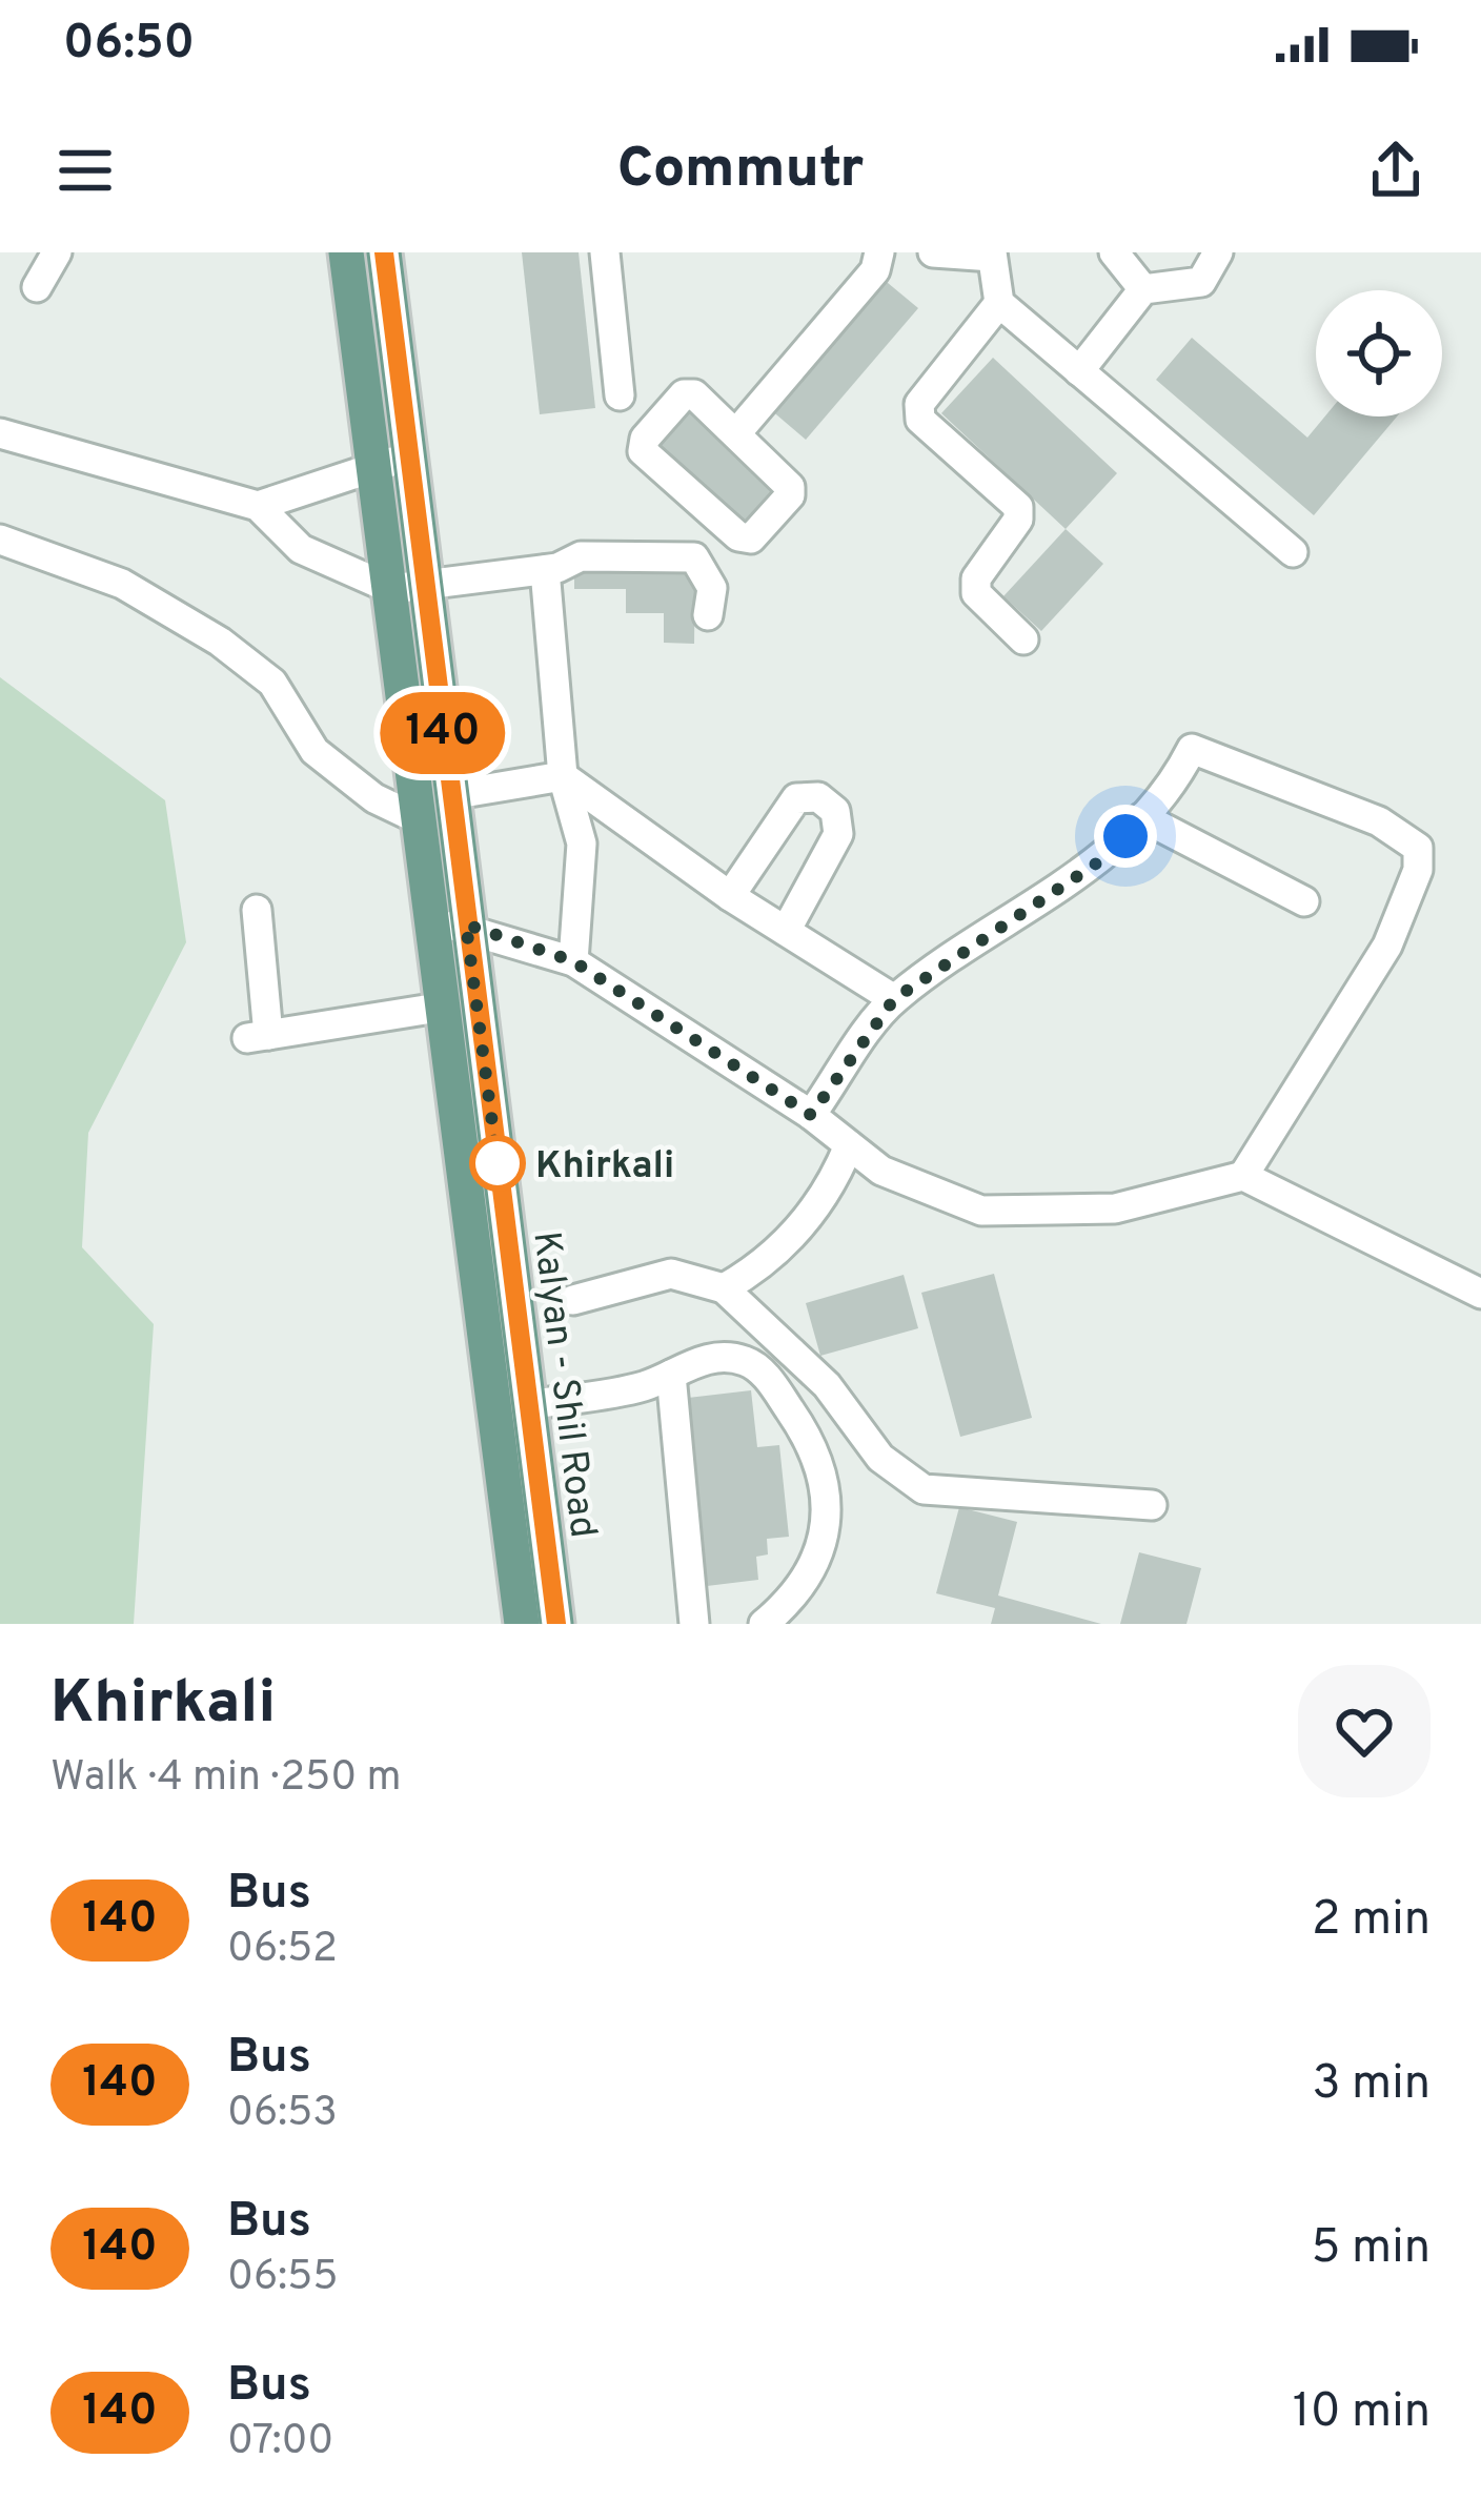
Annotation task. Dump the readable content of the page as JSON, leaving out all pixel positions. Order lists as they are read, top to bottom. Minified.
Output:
{"streets":{"main road":["Kalyan - Shil Road"]},"places":["Khirkali"],"lines":["bus line 140"],"page":{"status":"06:50","header":"Commutr","on_map":"140","heading":["Khirkali","Walk · 4 min · 250 m"],"list":[{"mark":"140","name":"Bus","note":"06:52","value":"2 min"},{"mark":"140","name":"Bus","note":"06:53","value":"3 min"},{"mark":"140","name":"Bus","note":"06:55","value":"5 min"},{"mark":"140","name":"Bus","note":"07:00","value":"10 min"}]}}
